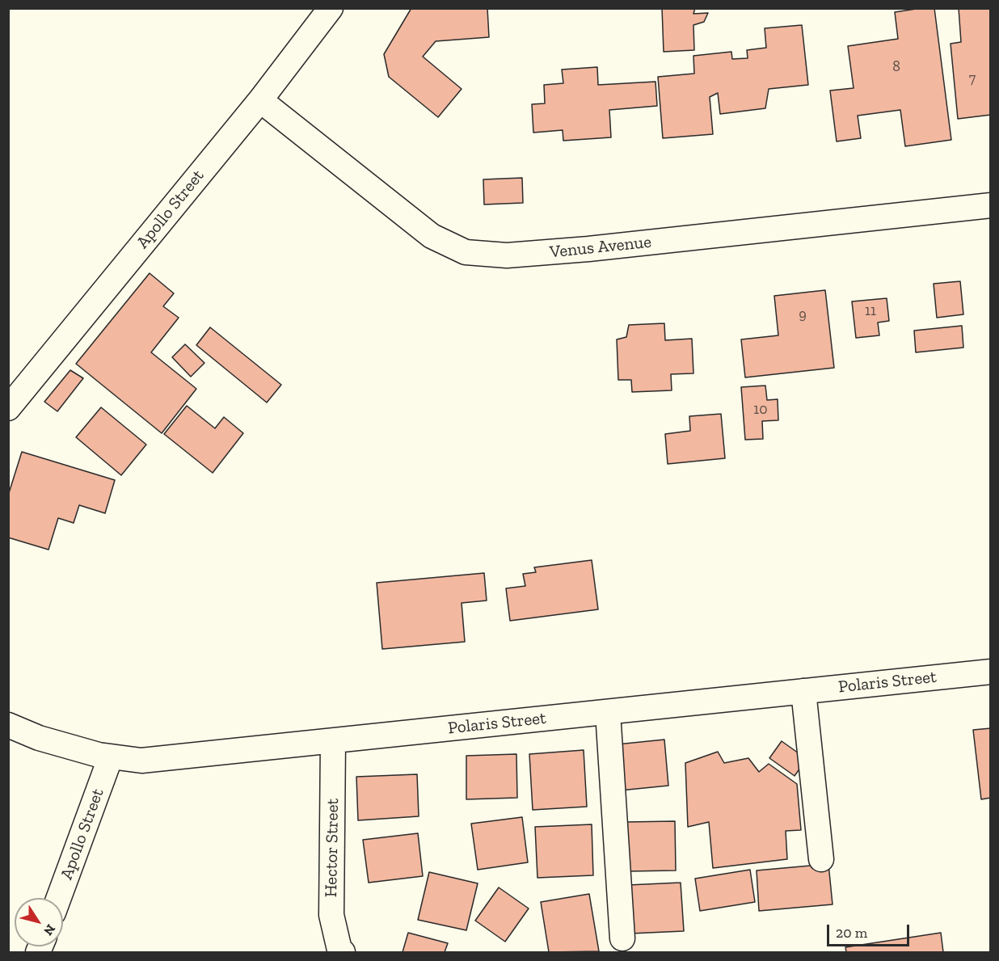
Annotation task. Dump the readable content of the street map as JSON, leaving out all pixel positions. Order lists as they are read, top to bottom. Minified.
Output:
{"streets":{"street":["Apollo Street","Venus Avenue","Polaris Street","Hector Street"]},"crossings":[["Apollo Street","Venus Avenue"],["Apollo Street","Polaris Street"],["Polaris Street","Hector Street"]],"house_numbers":["8","7","11","9","10"],"scale_bar":"20 m","north":"bottom right"}
